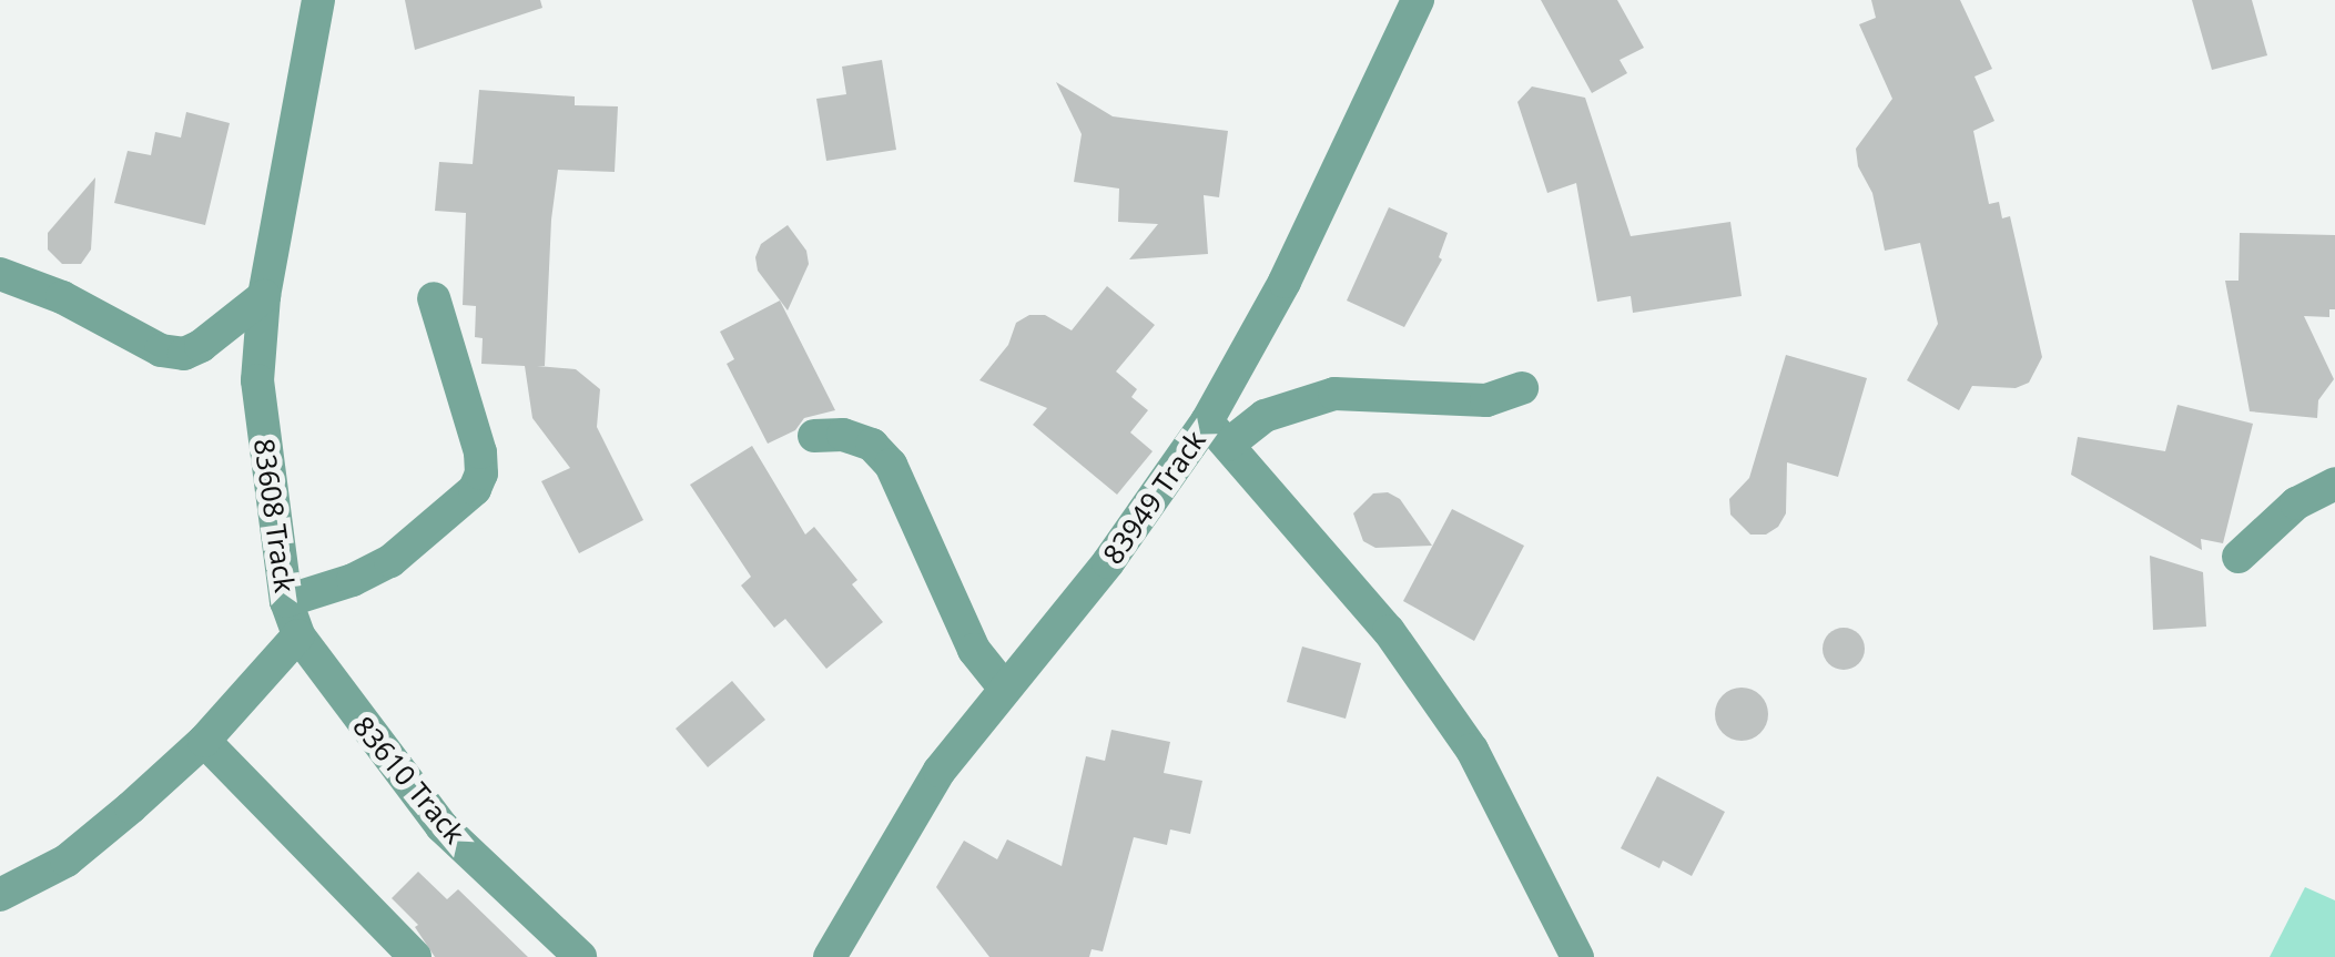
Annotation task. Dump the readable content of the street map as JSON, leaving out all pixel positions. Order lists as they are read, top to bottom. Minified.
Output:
{"streets":{"street":["83949 Track","83608 Track","83610 Track"]},"crossings":[["83608 Track","83610 Track"]]}
